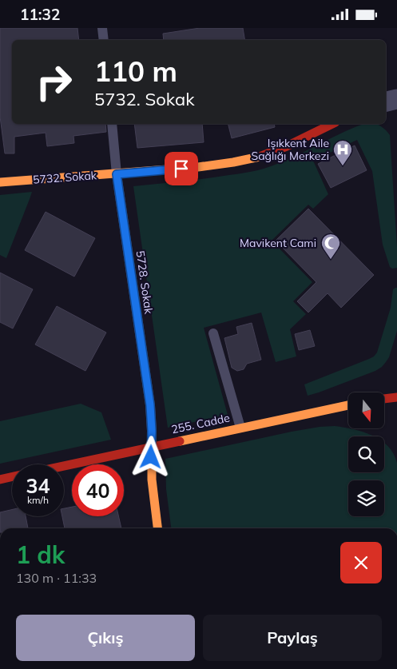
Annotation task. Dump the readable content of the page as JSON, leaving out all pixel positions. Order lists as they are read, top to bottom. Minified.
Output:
{"streets":{"street":["5732. Sokak","255. Cadde"],"lane":["5728. Sokak"]},"crossings":[["5732. Sokak","5728. Sokak"],["5728. Sokak","255. Cadde"]],"places":{"hospital":["Işıkkent Aile Sağlığı Merkezi"],"mosque":["Mavikent Cami"]},"north":"bottom","page":{"status":"11:32","turn":["110 m","5732. Sokak"],"speed":"34 km/h","limit":"40","heading":["1 dk","130 m · 11:33"],"buttons":["Çıkış","Paylaş"]}}
